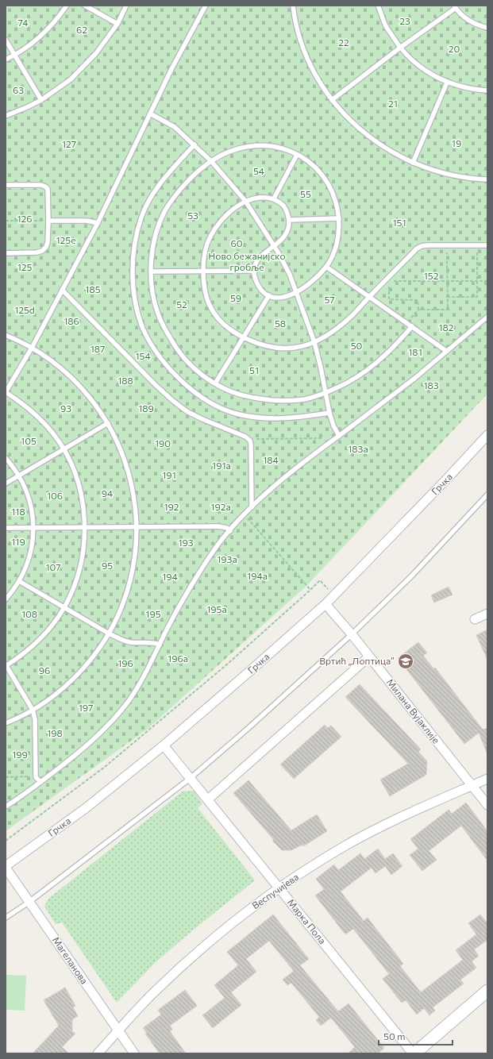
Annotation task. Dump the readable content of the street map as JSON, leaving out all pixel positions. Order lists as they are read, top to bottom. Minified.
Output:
{"streets":{"street":["Грчка","Милана Вујаклије","Веспучијева","Марка Пола","Магеланова"]},"crossings":[["Грчка","Милана Вујаклије"],["Грчка","Марка Пола"],["Грчка","Магеланова"],["Милана Вујаклије","Веспучијева"],["Веспучијева","Марка Пола"],["Веспучијева","Магеланова"]],"parks":["23","74","62","22","20","63","21","19","127","54","55","53","126","151","125e","60","Ново бежанијско гробље","125","152","185","59","57","52","125d","186","58","182","50","187","181","154","51","188","183","93","189","105","190","183a","184","191a","191","94","106","192","192а","118","119","193","193a","95","107","194a","194","195a","108","195","196a","196","96","197","198","199"],"places":{"school or university":["Вртић „Лоптица”"]},"scale_bar":"50 m"}
